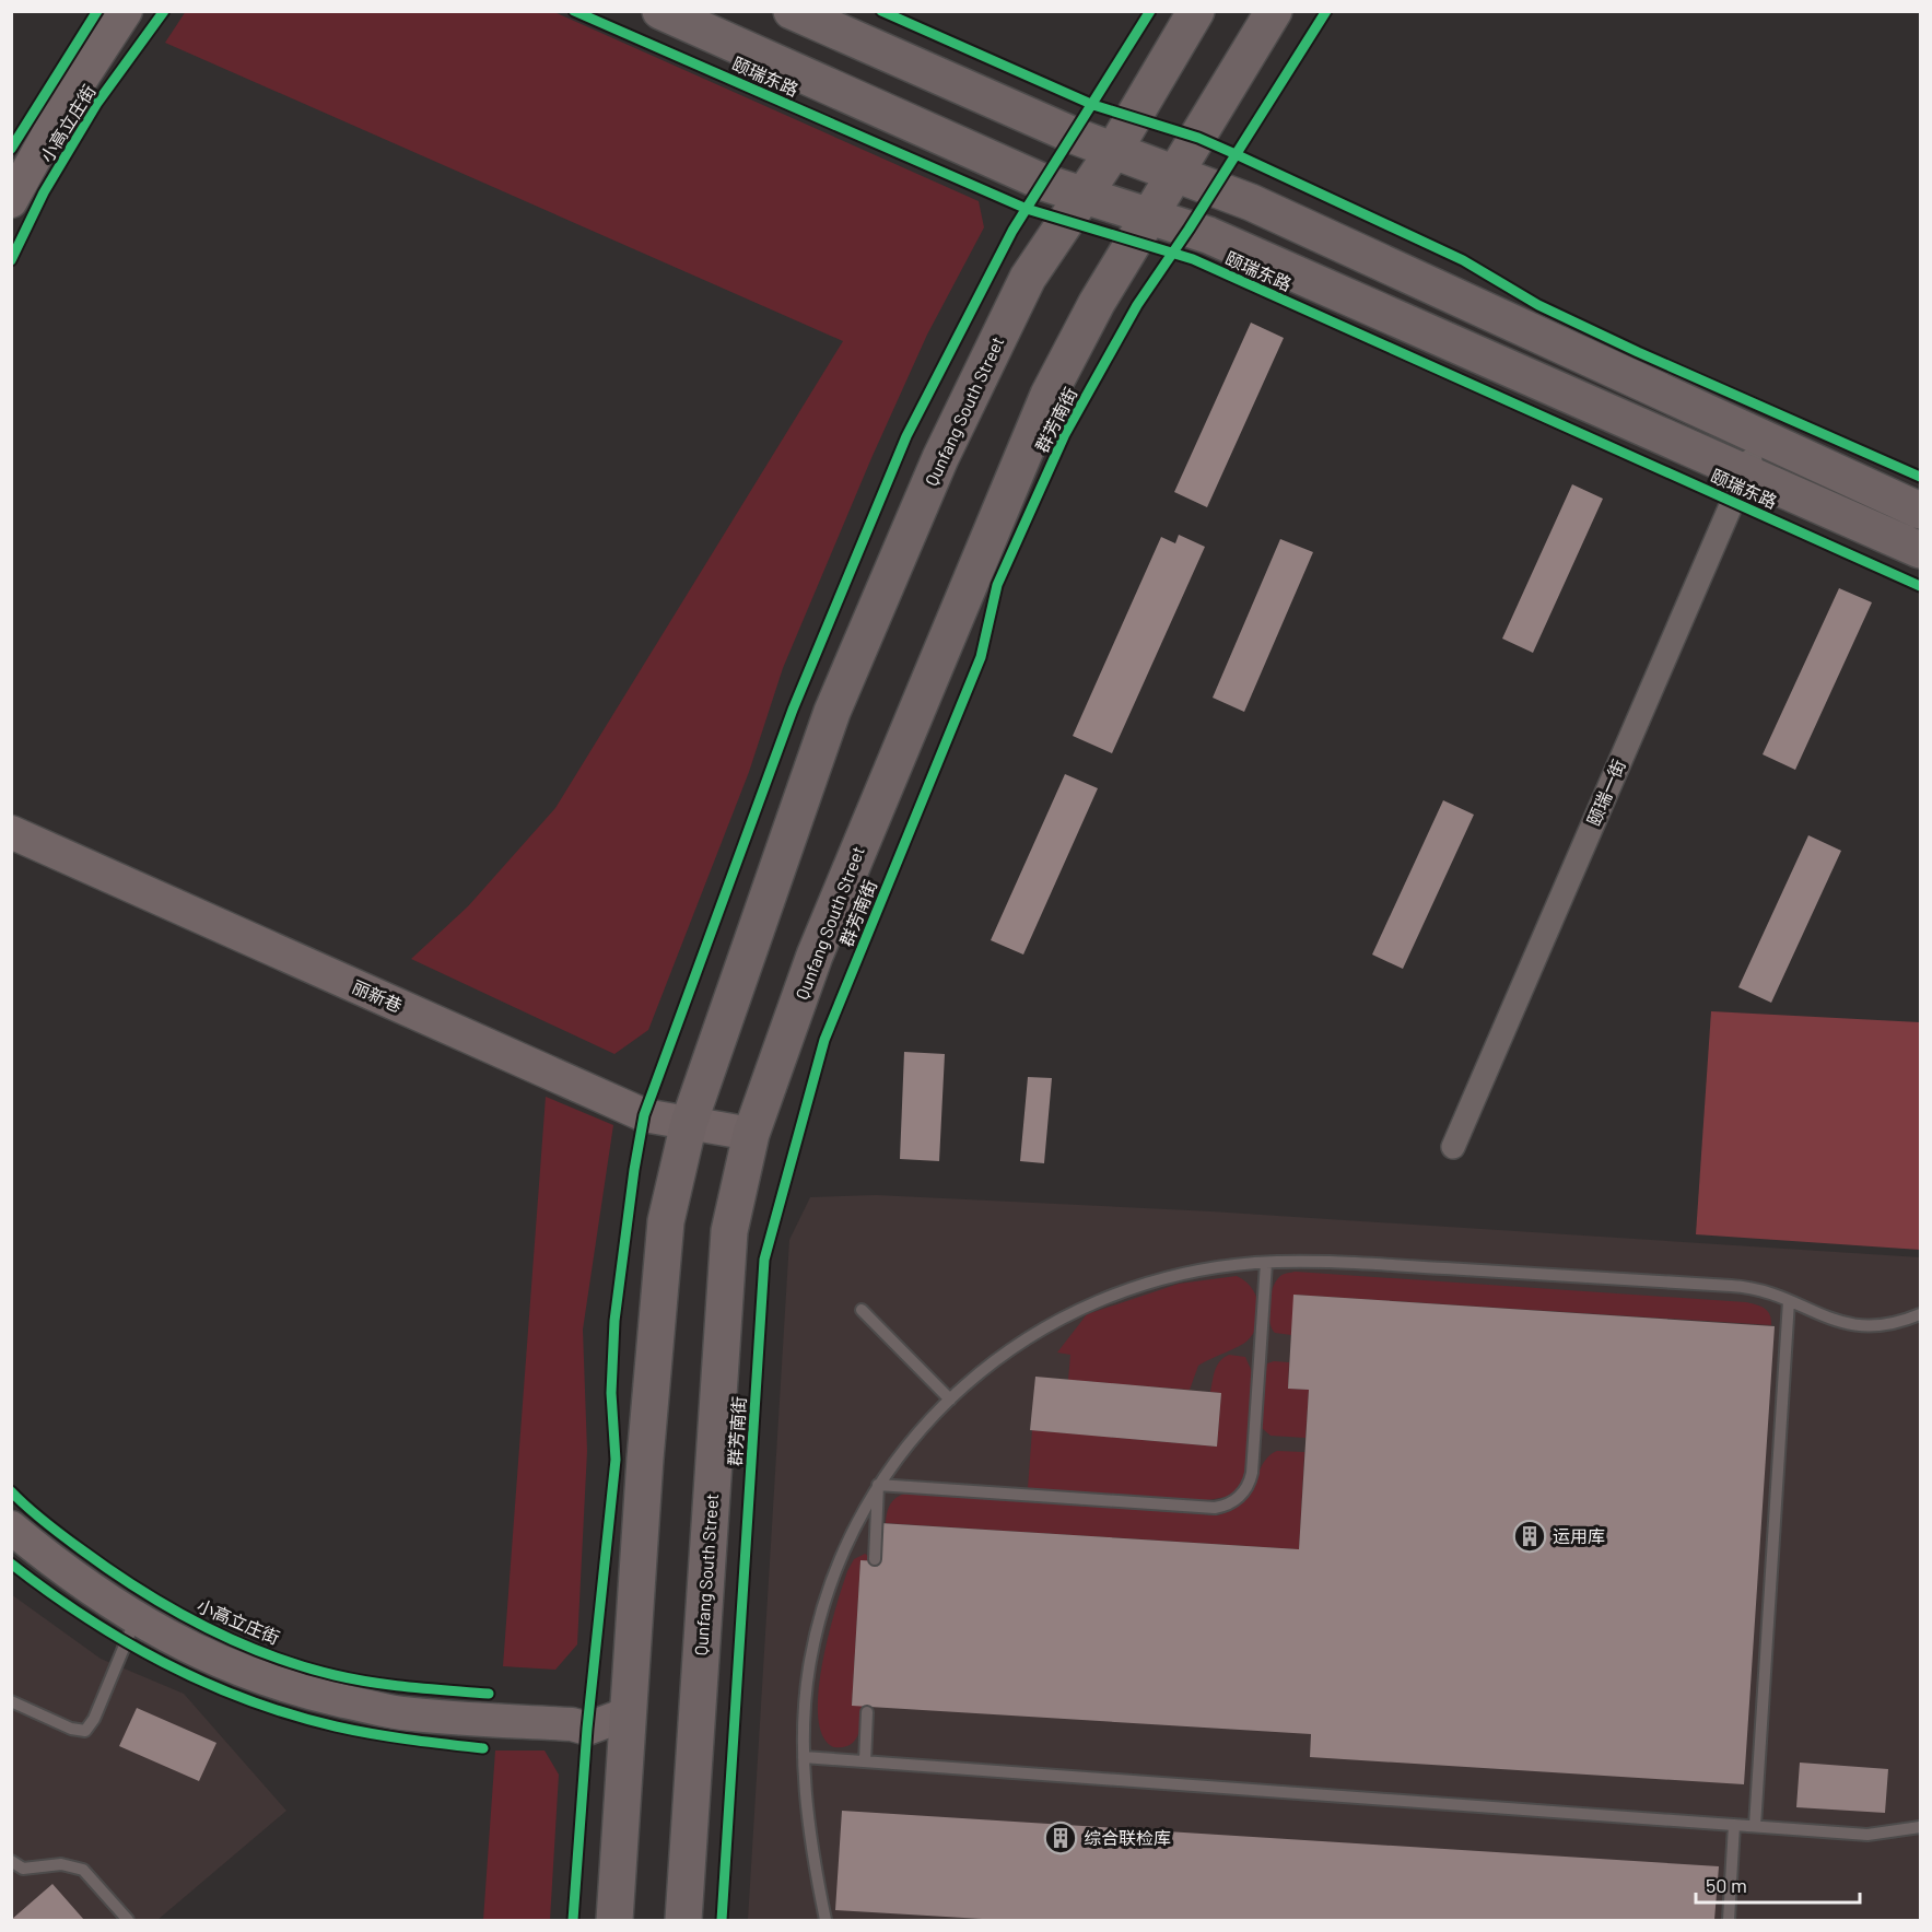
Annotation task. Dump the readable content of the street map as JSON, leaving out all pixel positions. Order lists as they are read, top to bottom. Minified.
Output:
{"streets":{"main road":["颐瑞东路","Qunfang South Street"],"street":["小高立庄街","颐瑞一街","丽新巷"],"cycle path":["群芳南街"]},"crossings":[["颐瑞东路","Qunfang South Street"],["颐瑞东路","颐瑞一街"],["Qunfang South Street","丽新巷"]],"places":{"building":["运用库","综合联检库"]},"scale_bar":"50 m"}
